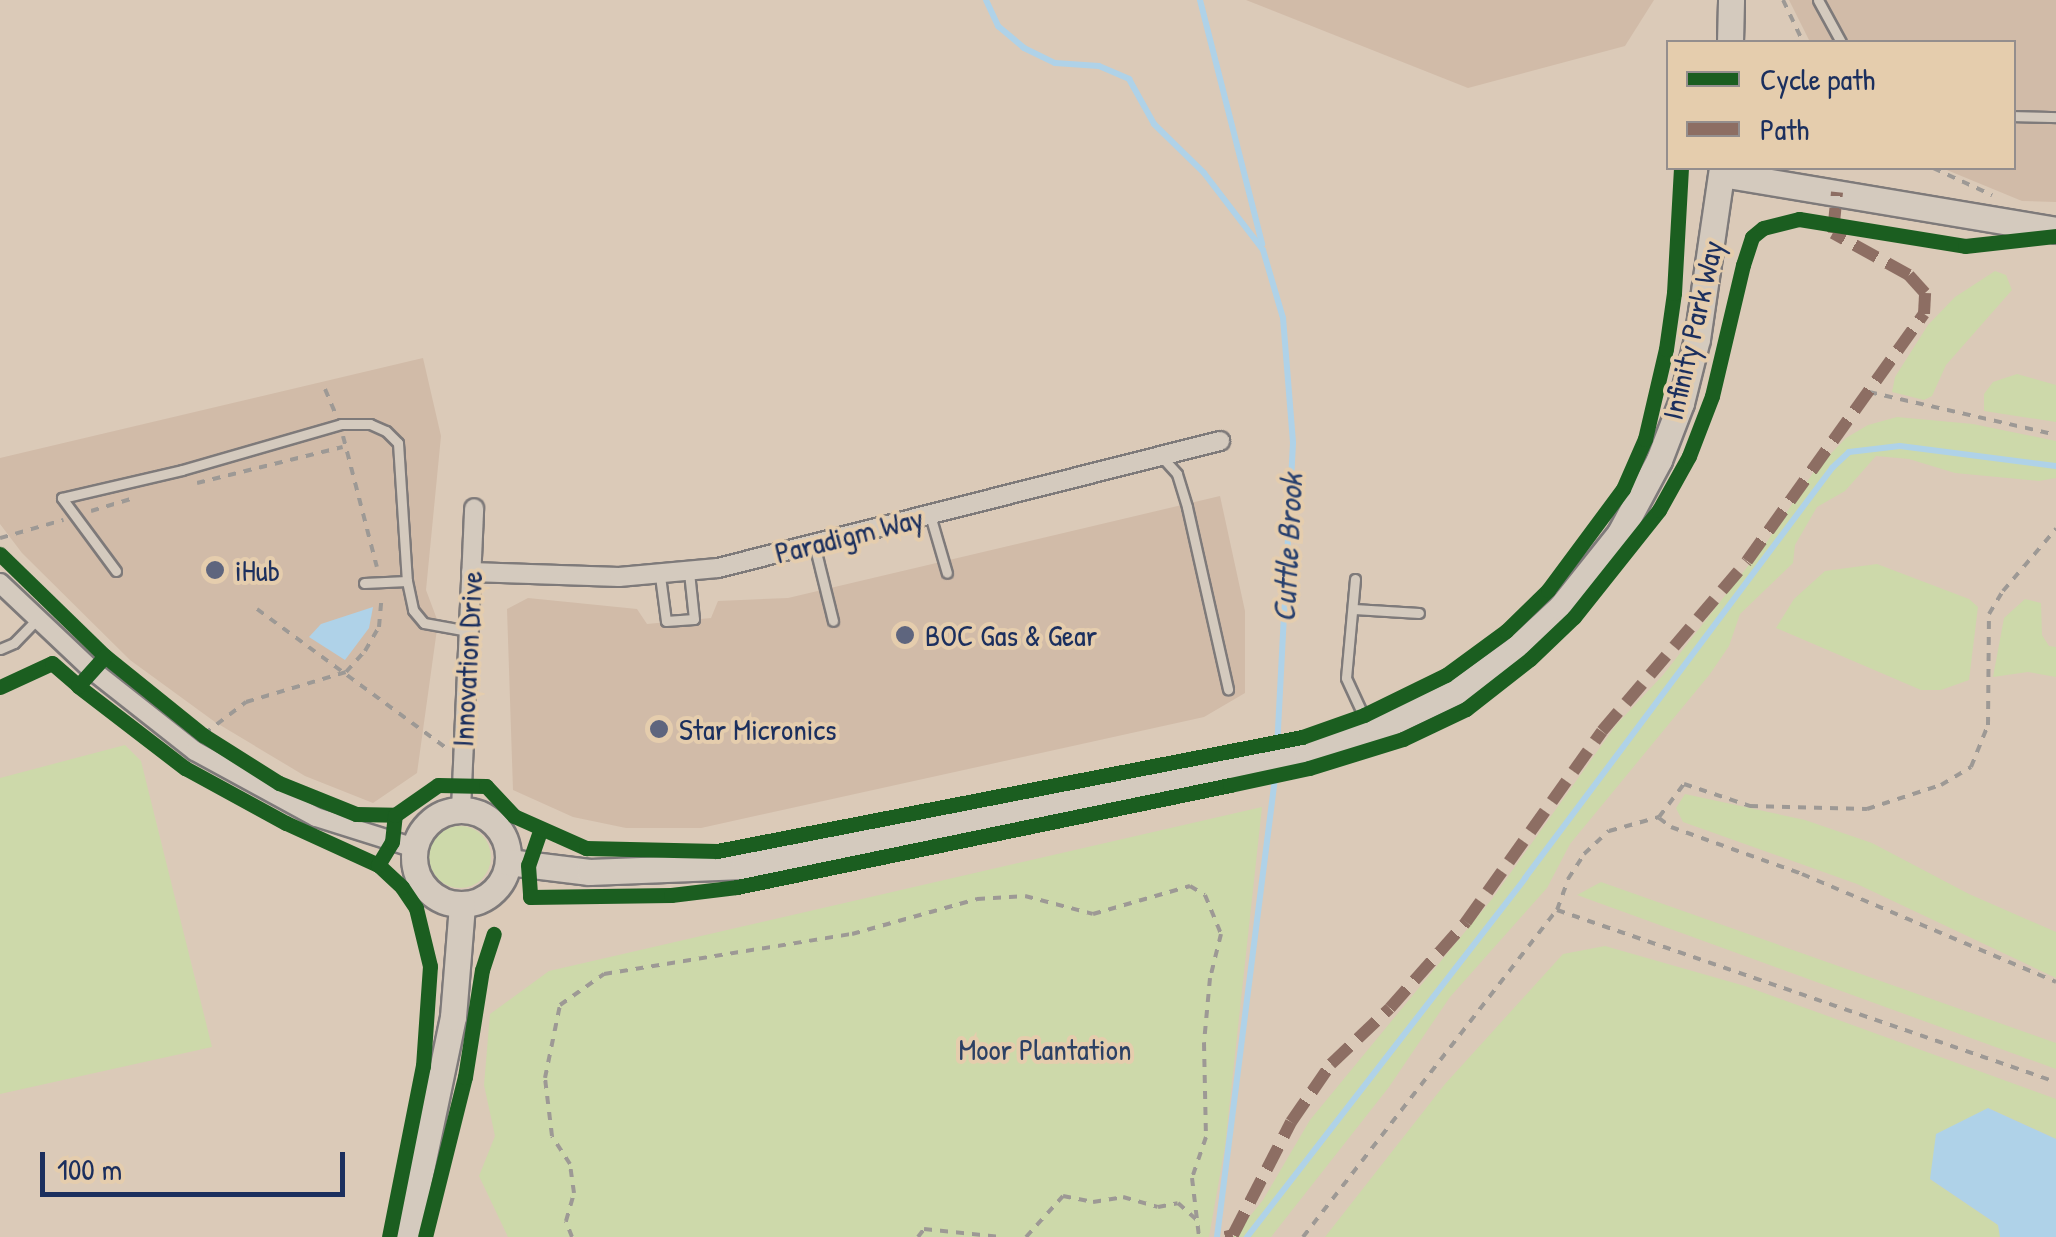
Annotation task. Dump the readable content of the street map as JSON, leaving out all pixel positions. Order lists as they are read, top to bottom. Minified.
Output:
{"streets":{"street":["Infinity Park Way","Paradigm Way","Innovation Drive"]},"crossings":[["Infinity Park Way","Innovation Drive"],["Paradigm Way","Innovation Drive"]],"water":["Cuttle Brook"],"parks":["Moor Plantation"],"places":["iHub","BOC Gas & Gear","Star Micronics"],"legend":["Cycle path","Path"],"scale_bar":"100 m"}
